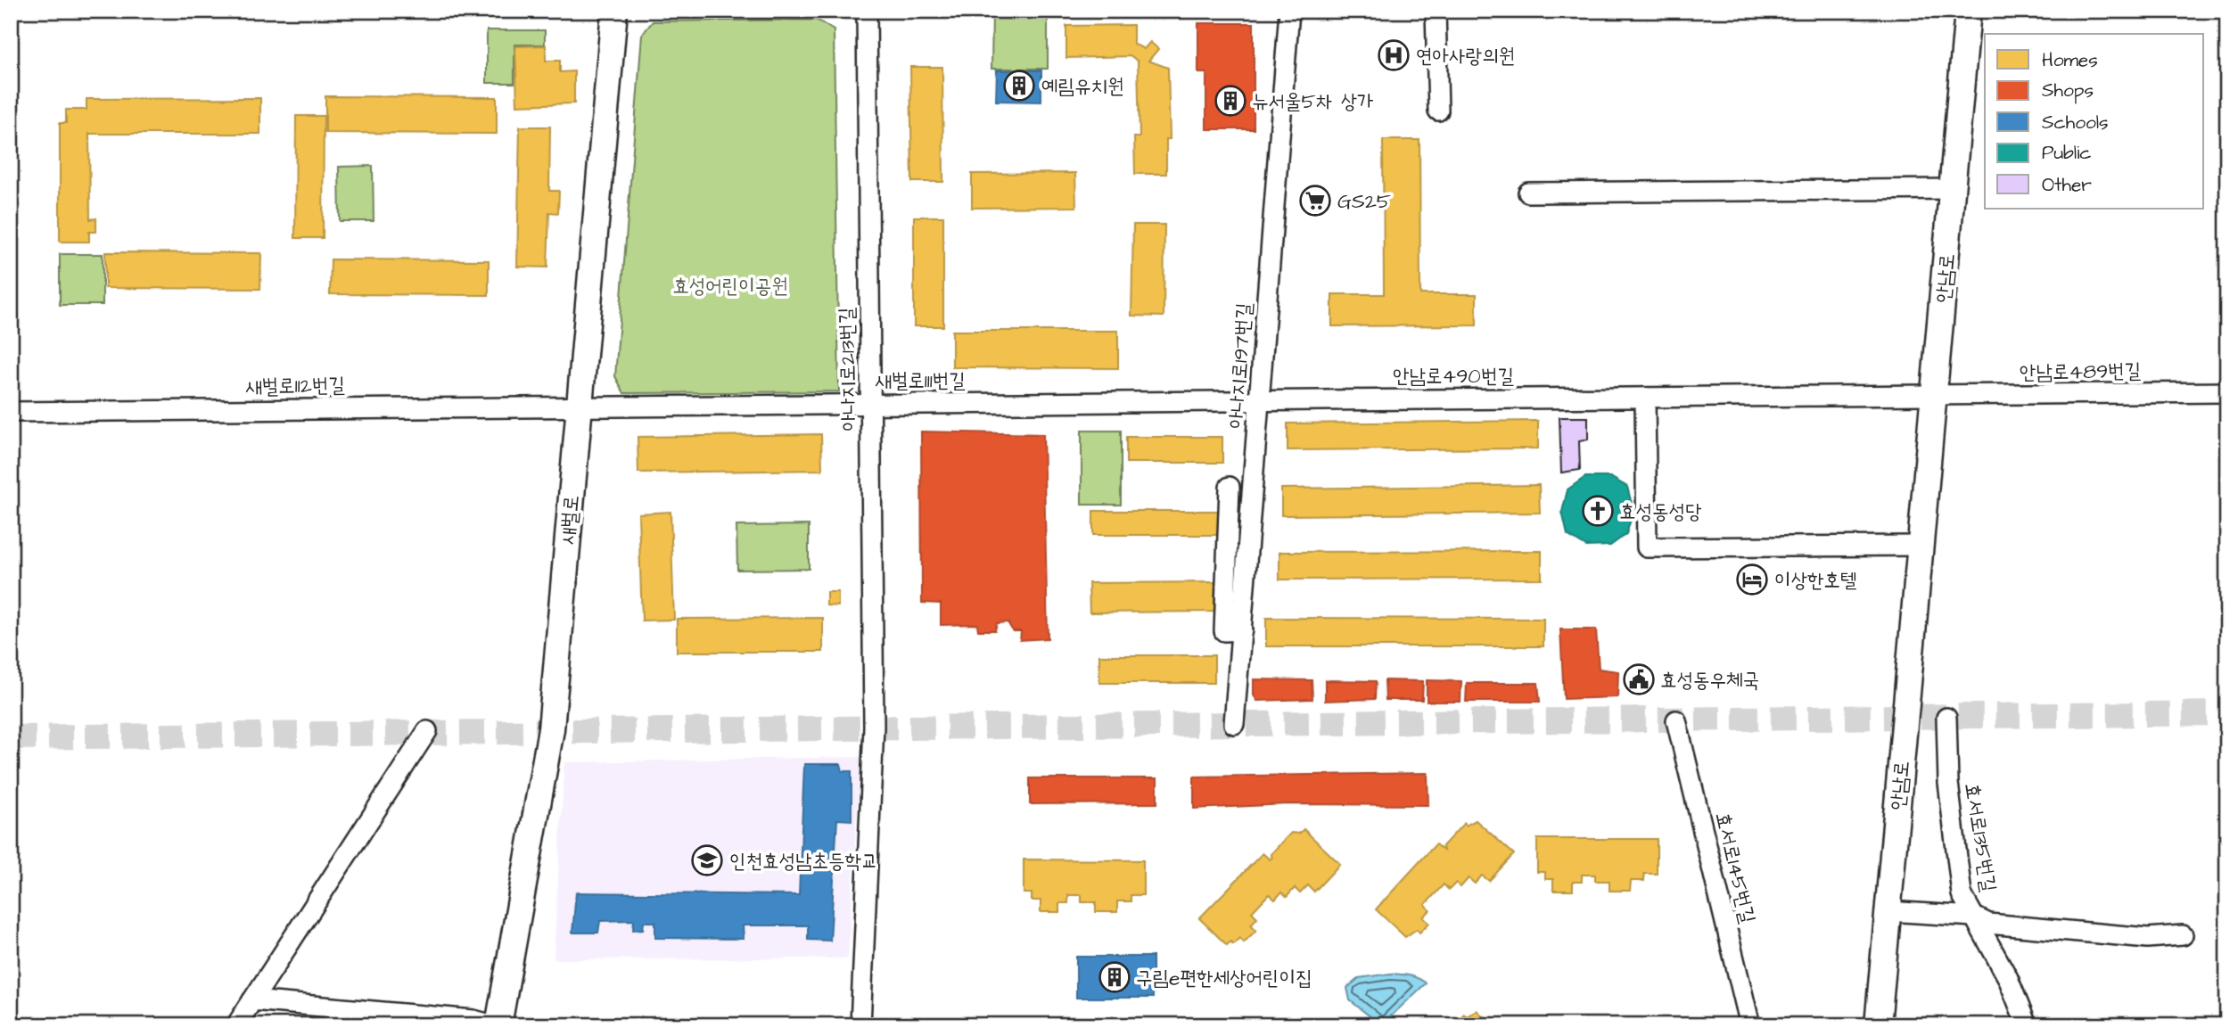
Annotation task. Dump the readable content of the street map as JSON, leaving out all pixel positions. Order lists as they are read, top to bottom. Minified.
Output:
{"streets":{"main road":["안남로","새벌로"],"street":["아나지로197번길","아나지로213번길","안남로489번길","안남로490번길","새벌로111번길","새벌로112번길","효서로135번길","효서로145번길"]},"crossings":[["안남로","안남로489번길"],["안남로","안남로490번길"],["아나지로197번길","안남로490번길"],["아나지로197번길","새벌로111번길"],["아나지로213번길","새벌로111번길"],["안남로489번길","안남로490번길"],["안남로490번길","새벌로111번길"],["새벌로111번길","새벌로112번길"],["새벌로111번길","새벌로"],["새벌로112번길","새벌로"]],"parks":["효성어린이공원"],"places":{"hospital":["연아사랑의원"],"building":["예림유치원","뉴서울5차 상가","구림e편한세상어린이집"],"supermarket":["GS25"],"church":["효성동성당"],"hotel":["이상한호텔"],"public building":["효성동우체국"],"school or university":["인천효성남초등학교"]},"legend":["Homes","Shops","Schools","Public","Other"]}
